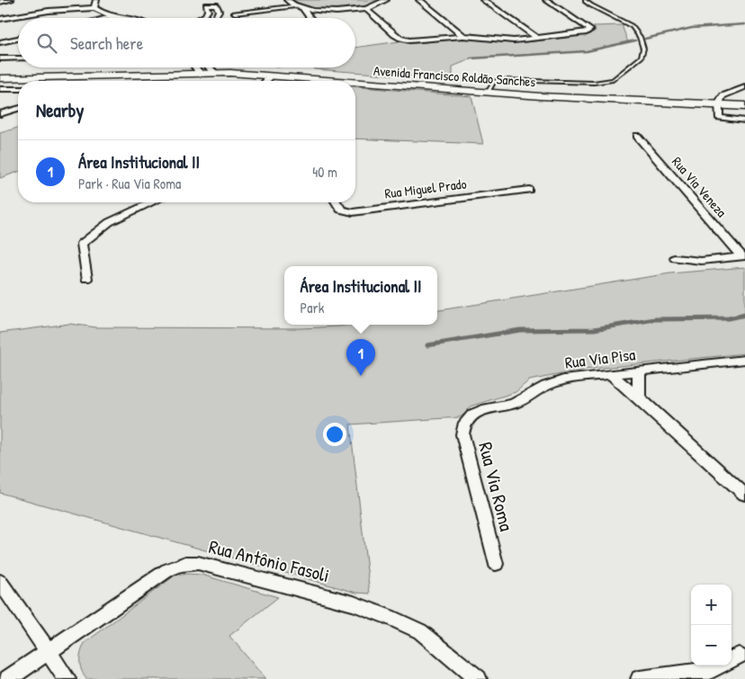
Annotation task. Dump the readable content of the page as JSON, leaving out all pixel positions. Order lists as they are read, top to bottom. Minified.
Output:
{"streets":{"street":["Avenida Francisco Roldão Sanches","Rua Via Veneza","Rua Miguel Prado","Rua Via Pisa","Rua Via Roma","Rua Antônio Fasoli"]},"crossings":[["Rua Via Pisa","Rua Via Roma"]],"page":{"search":"Search here","heading":"Nearby","list":[{"mark":"1","name":"Área Institucional II","note":"Park · Rua Via Roma","value":"40 m"}],"popup":["Área Institucional II","Park"],"pins":"1","map_buttons":["+","−"]}}
